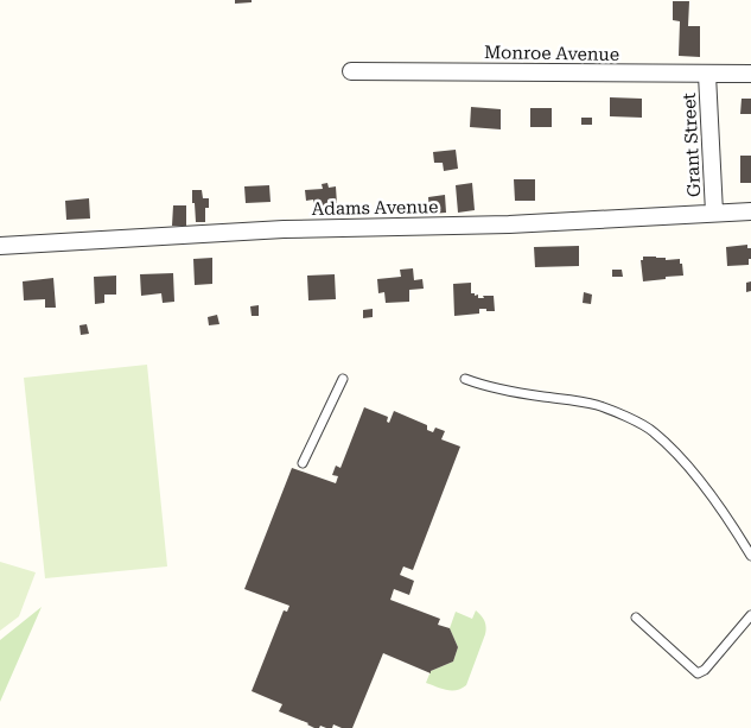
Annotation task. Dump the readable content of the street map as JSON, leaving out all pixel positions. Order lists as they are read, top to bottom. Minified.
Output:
{"streets":{"street":["Monroe Avenue","Grant Street","Adams Avenue"]},"crossings":[["Monroe Avenue","Grant Street"],["Grant Street","Adams Avenue"]]}
